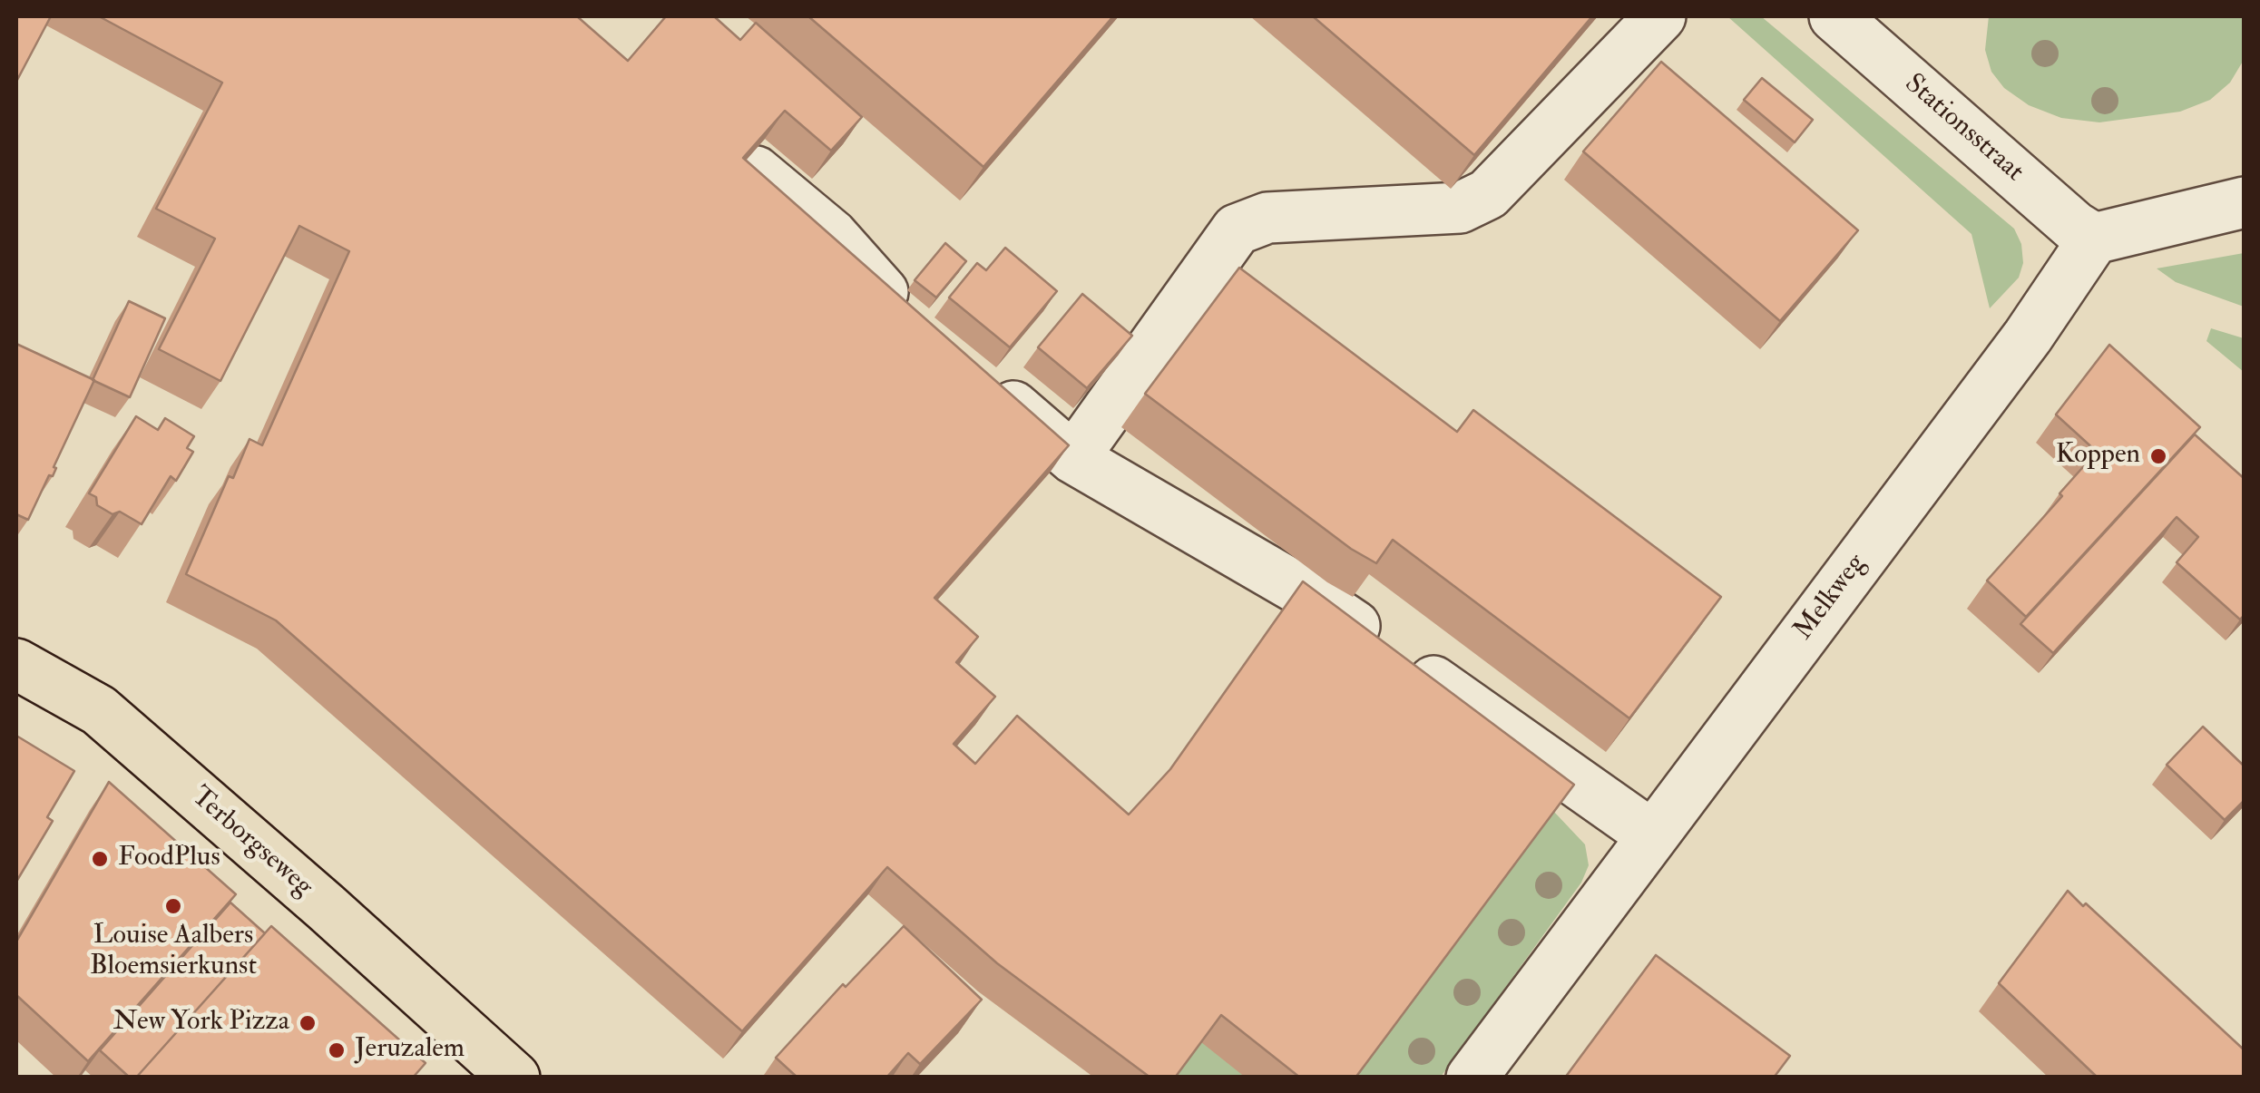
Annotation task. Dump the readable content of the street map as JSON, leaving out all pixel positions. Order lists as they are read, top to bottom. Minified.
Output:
{"streets":{"main road":["Terborgseweg"],"street":["Stationsstraat","Melkweg"]},"crossings":[["Stationsstraat","Melkweg"]],"places":["Koppen","FoodPlus","Louise Aalbers Bloemsierkunst","New York Pizza","Jeruzalem"]}
